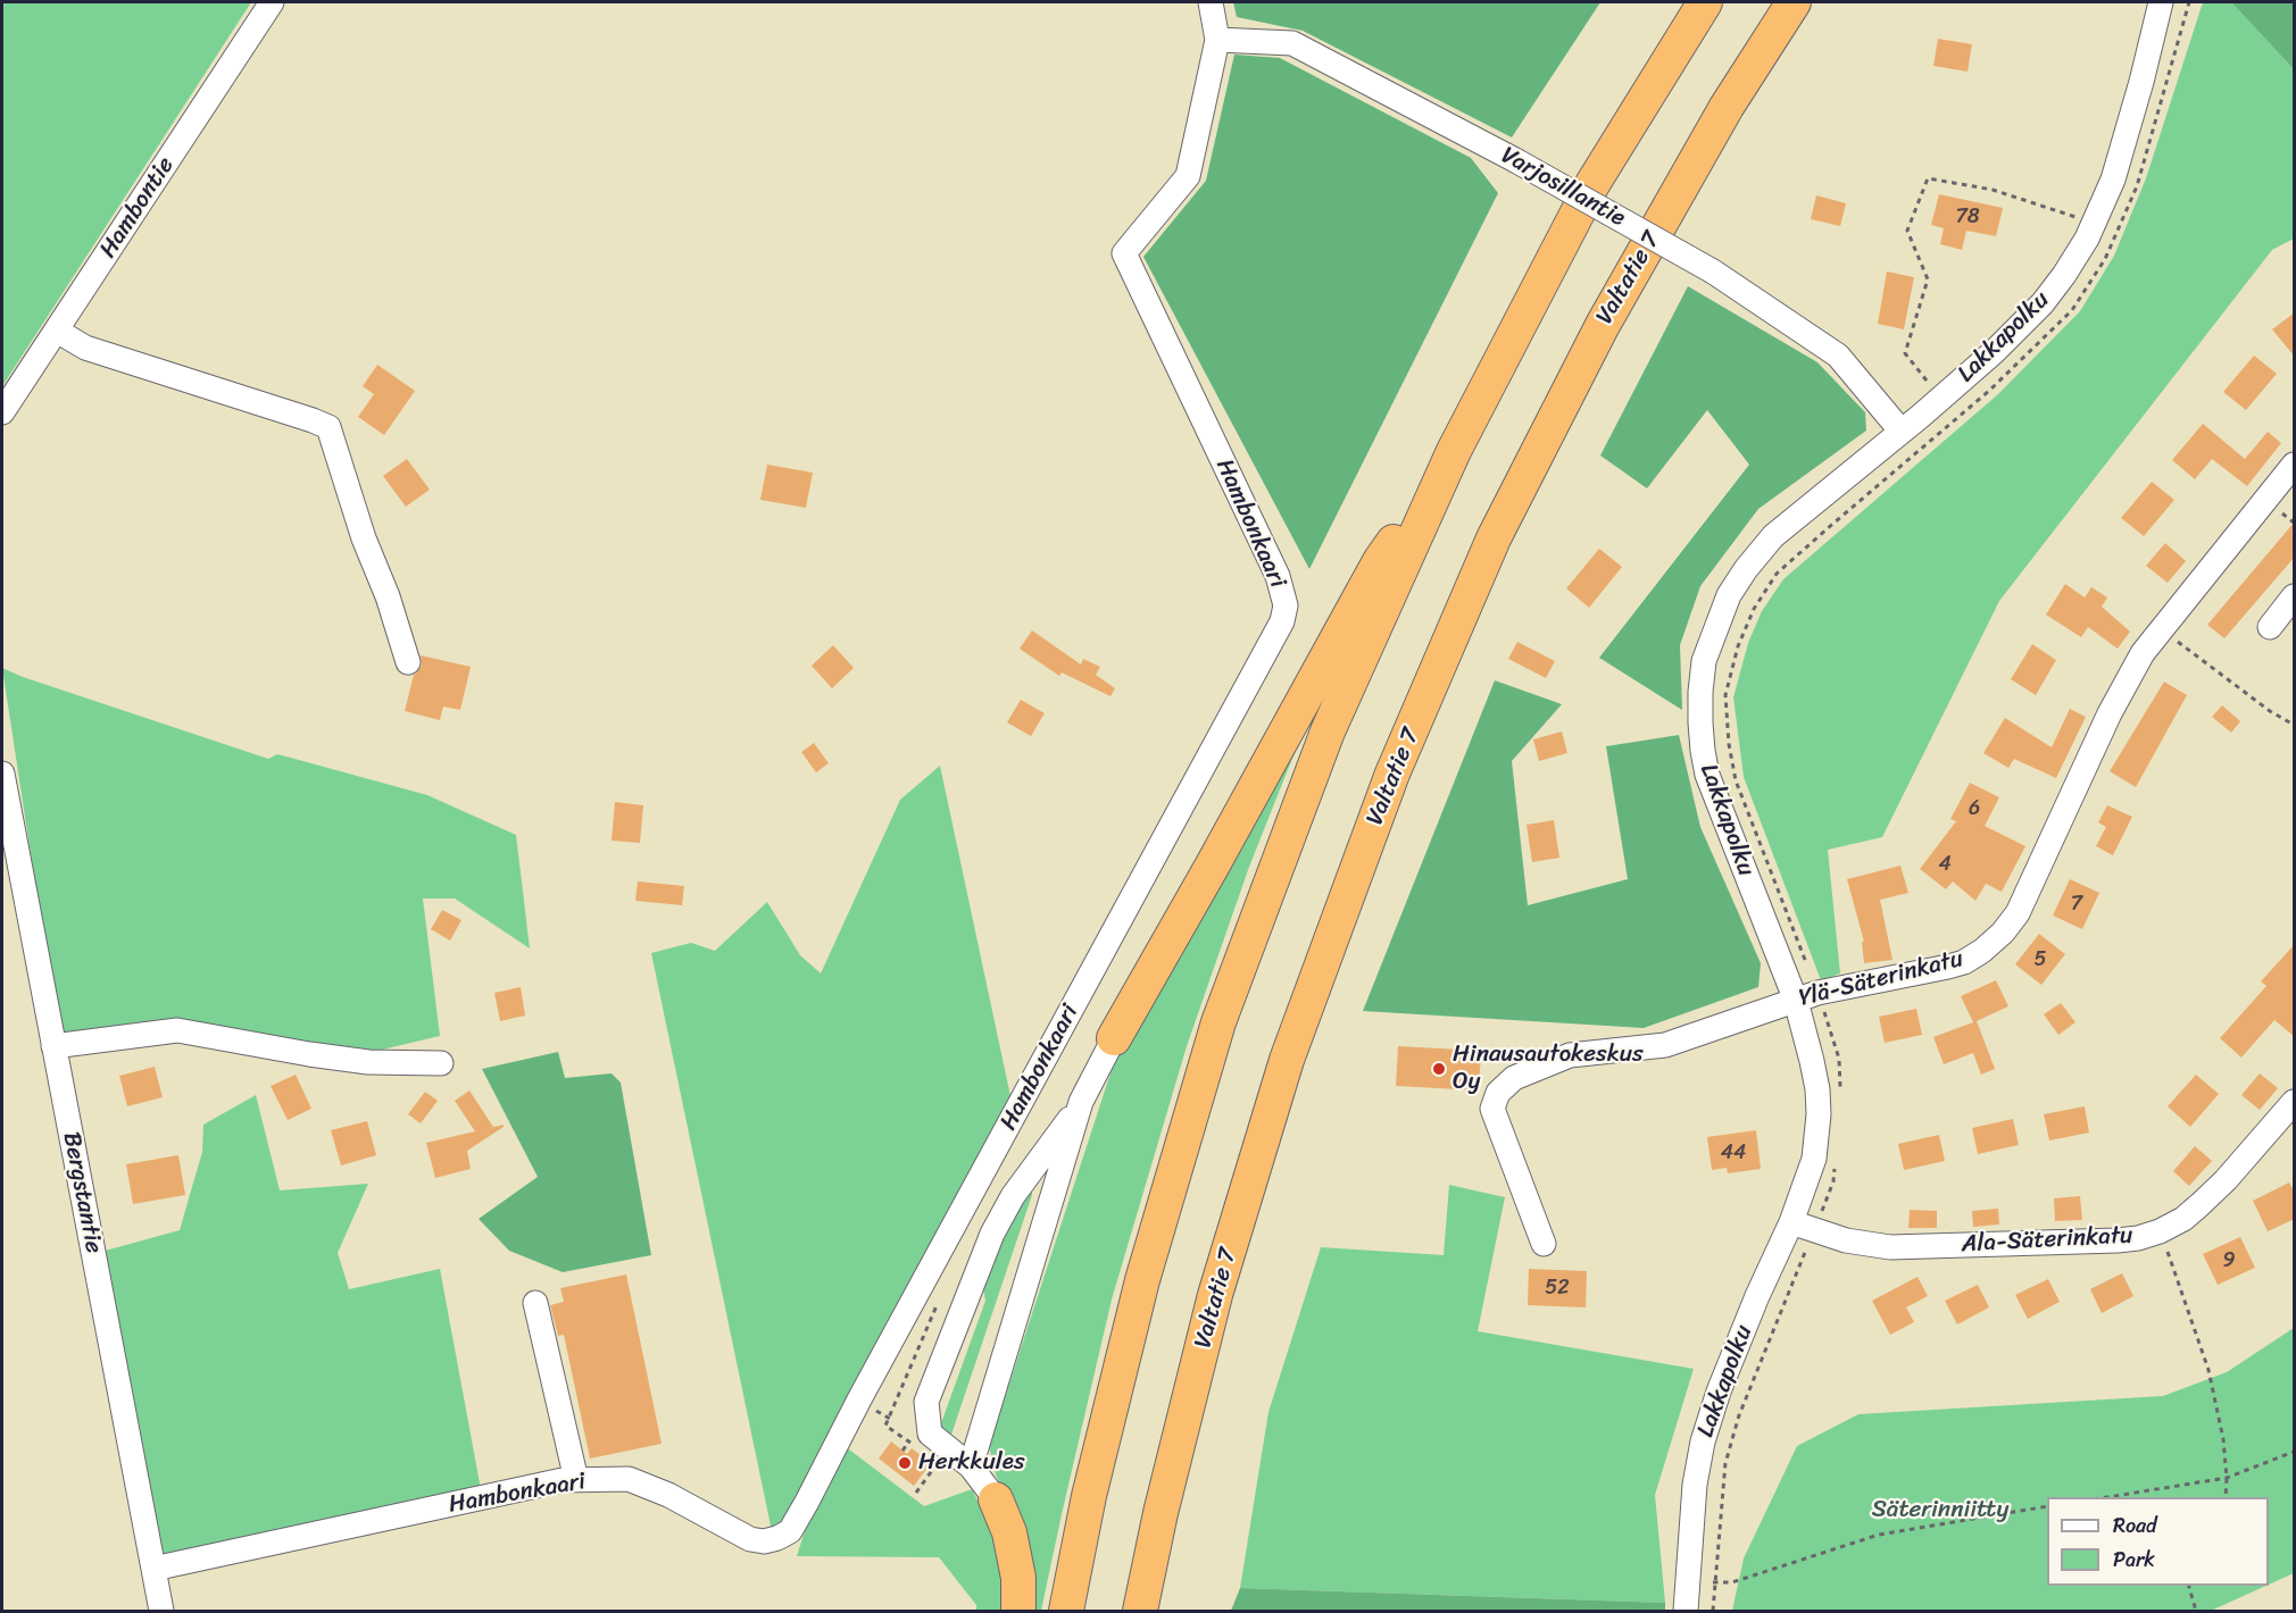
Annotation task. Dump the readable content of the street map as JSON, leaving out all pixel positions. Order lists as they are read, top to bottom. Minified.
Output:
{"streets":{"highway":["Valtatie 7"],"street":["Varjosillantie","Hambontie","Lakkapolku","Hambonkaari","Ylä-Säterinkatu","Bergstantie","Ala-Säterinkatu"]},"crossings":[["Varjosillantie","Lakkapolku"],["Varjosillantie","Hambonkaari"],["Lakkapolku","Ylä-Säterinkatu"],["Lakkapolku","Ala-Säterinkatu"],["Hambonkaari","Bergstantie"]],"parks":["Säterinniitty"],"places":["Hinausautokeskus Oy","Herkkules"],"house_numbers":["78","6","4","7","5","44","9","52"],"legend":["Road","Park"]}
